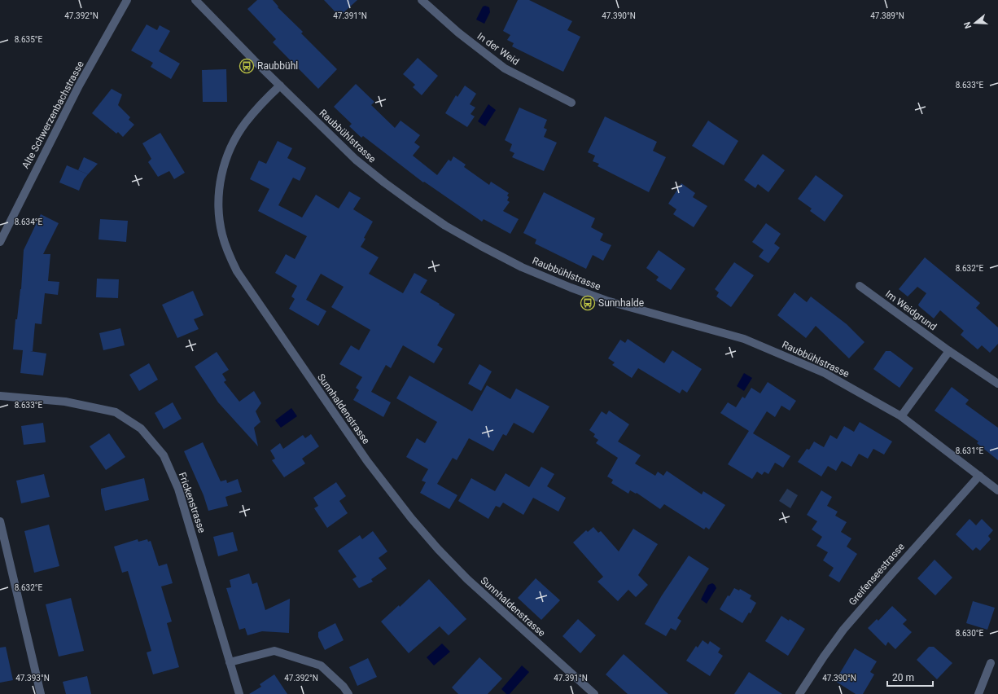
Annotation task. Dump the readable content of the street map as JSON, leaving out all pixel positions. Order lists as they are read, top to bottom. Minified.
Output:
{"streets":{"street":["In der Weid","Alte Schwerzenbachstrasse","Raubbühlstrasse","Im Weidgrund","Sunnhaldenstrasse","Frickenstrasse","Greifenseestrasse"]},"crossings":[["Raubbühlstrasse","Sunnhaldenstrasse"],["Raubbühlstrasse","Greifenseestrasse"]],"places":{"bus stop":["Raubbühl","Sunnhalde"]},"scale_bar":"20 m","north":"left","coordinates":["47.392°N","47.391°N","47.390°N","47.389°N","8.635°E","8.633°E","8.634°E","8.632°E","8.631°E","8.630°E","47.393°N"]}
